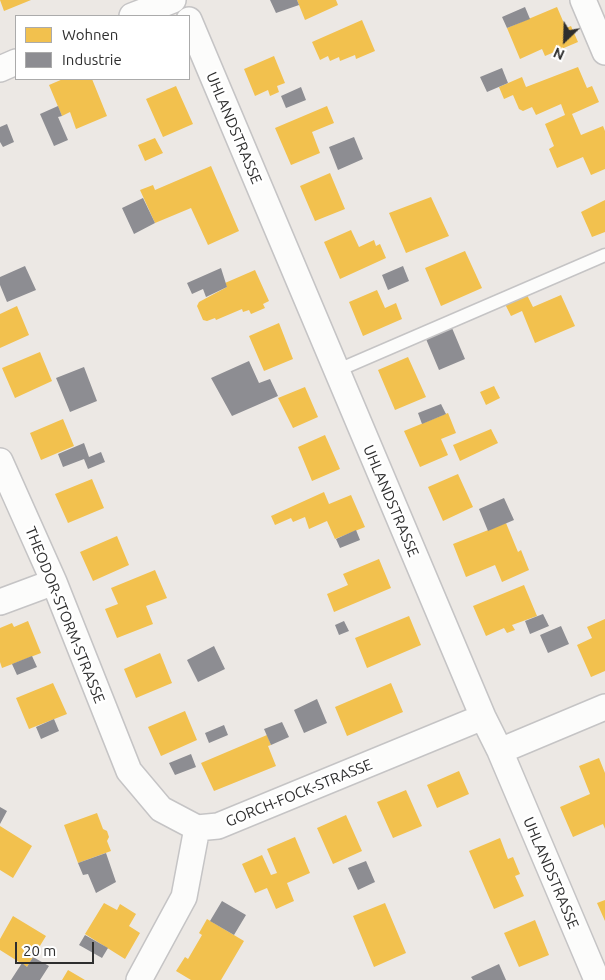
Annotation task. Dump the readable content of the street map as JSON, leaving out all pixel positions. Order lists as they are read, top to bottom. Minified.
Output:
{"streets":{"street":["UHLANDSTRASSE","THEODOR-STORM-STRASSE","GORCH-FOCK-STRASSE"]},"crossings":[["UHLANDSTRASSE","GORCH-FOCK-STRASSE"],["THEODOR-STORM-STRASSE","GORCH-FOCK-STRASSE"]],"legend":["Wohnen","Industrie"],"scale_bar":"20 m","north":"bottom left"}
